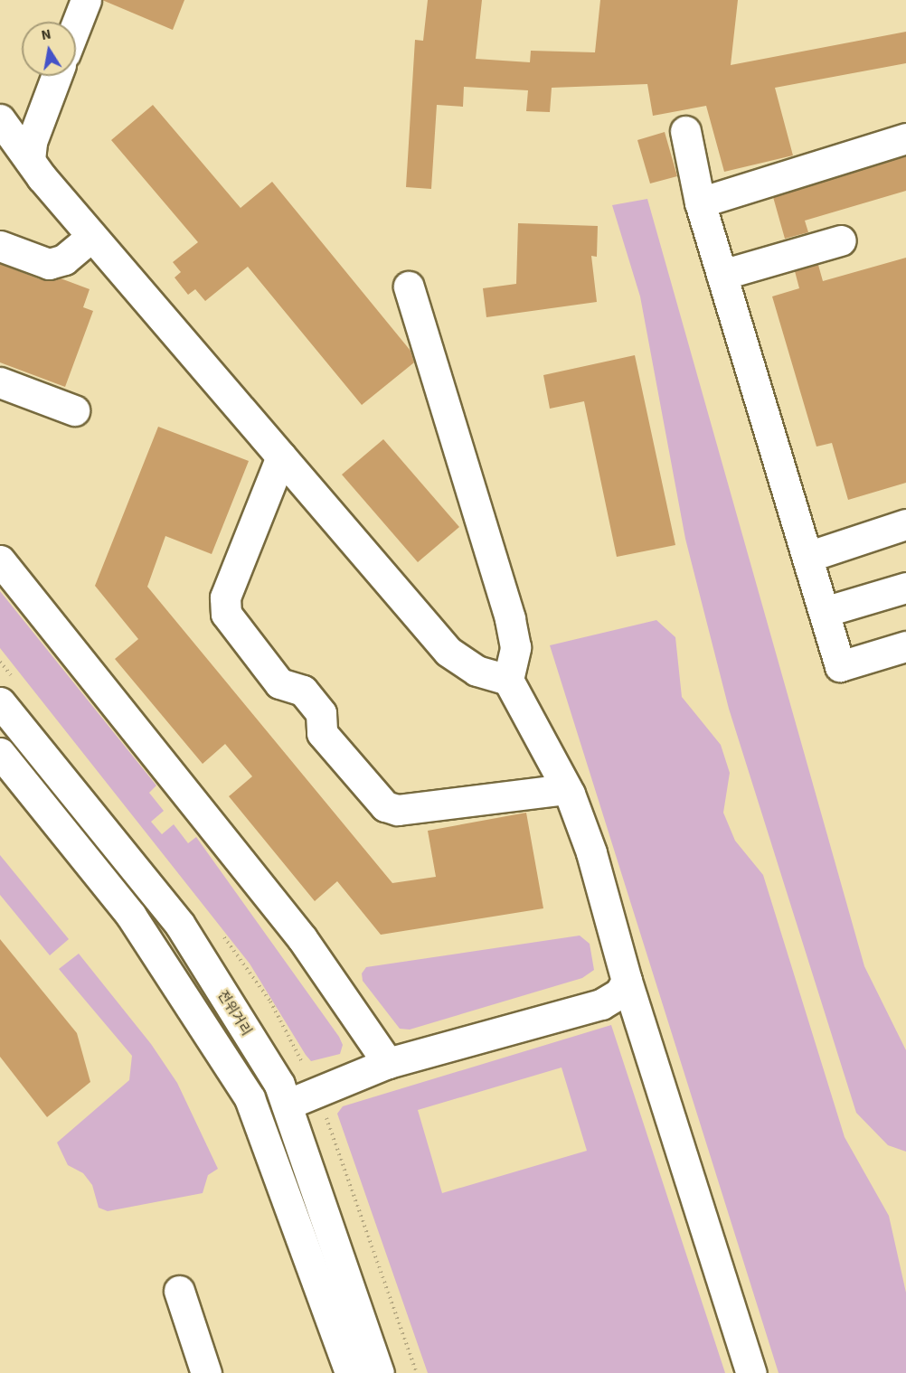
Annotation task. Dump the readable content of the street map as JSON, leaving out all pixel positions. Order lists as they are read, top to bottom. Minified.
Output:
{"streets":{"street":["전위거리"]},"north":"top"}
